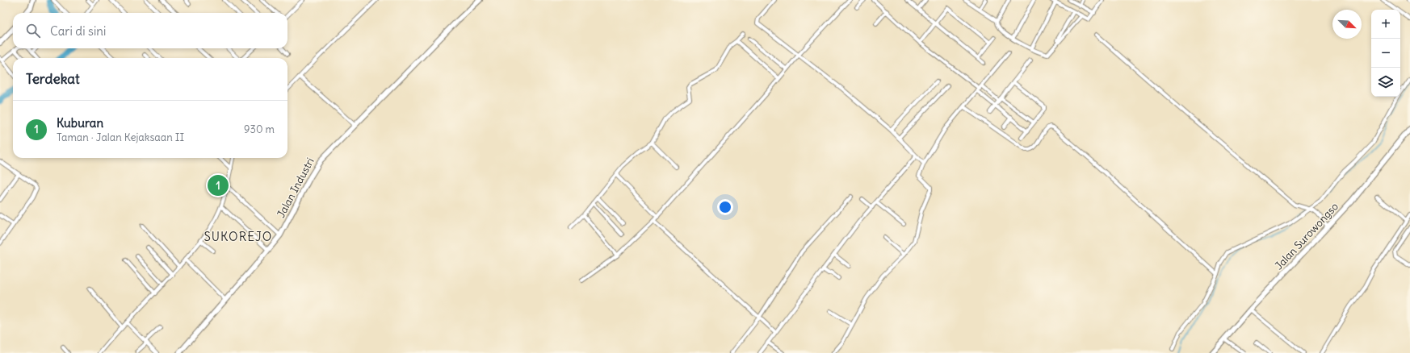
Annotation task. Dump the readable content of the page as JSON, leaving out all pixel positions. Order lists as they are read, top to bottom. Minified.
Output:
{"streets":{"street":["Jalan Industri","Jalan Surowongso"]},"districts":["SUKOREJO"],"north":"bottom right","page":{"map_buttons":["+","−"],"search":"Cari di sini","heading":"Terdekat","list":[{"mark":"1","name":"Kuburan","note":"Taman · Jalan Kejaksaan II","value":"930 m"}],"pins":"1"}}
